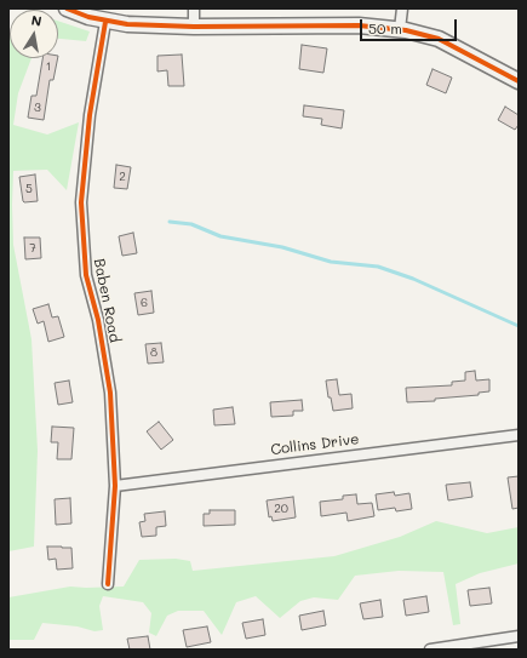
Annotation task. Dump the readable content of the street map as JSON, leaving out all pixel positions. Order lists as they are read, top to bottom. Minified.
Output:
{"streets":{"street":["Baben Road","Collins Drive"]},"crossings":[["Baben Road","Collins Drive"]],"house_numbers":["1","3","2","5","7","6","8","20"],"scale_bar":"50 m","north":"top"}
